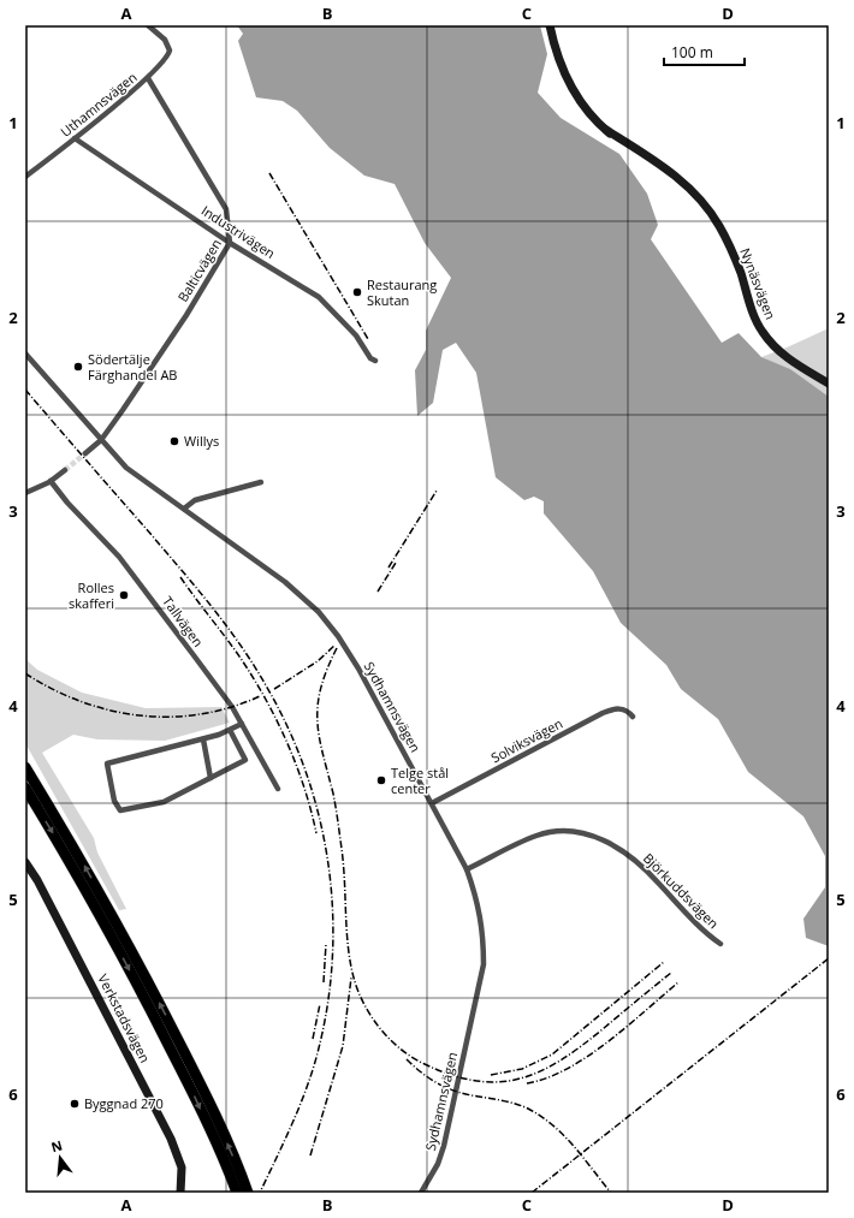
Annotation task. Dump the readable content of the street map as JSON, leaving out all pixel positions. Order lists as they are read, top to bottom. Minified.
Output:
{"streets":{"street":["Uthamnsvägen","Industrivägen","Balticvägen","Nynäsvägen","Tallvägen","Sydhamnsvägen","Solviksvägen","Björkuddsvägen","Verkstadsvägen"]},"crossings":[["Uthamnsvägen","Industrivägen"],["Uthamnsvägen","Balticvägen"],["Industrivägen","Balticvägen"],["Balticvägen","Sydhamnsvägen"],["Sydhamnsvägen","Solviksvägen"],["Sydhamnsvägen","Björkuddsvägen"]],"places":["Restaurang Skutan","Södertälje Färghandel AB","Willys","Rolles skafferi","Telge stål center","Byggnad 270"],"scale_bar":"100 m","north":"top","grid":{"columns":["A","B","C","D"],"rows":["1","2","3","4","5","6"]}}
